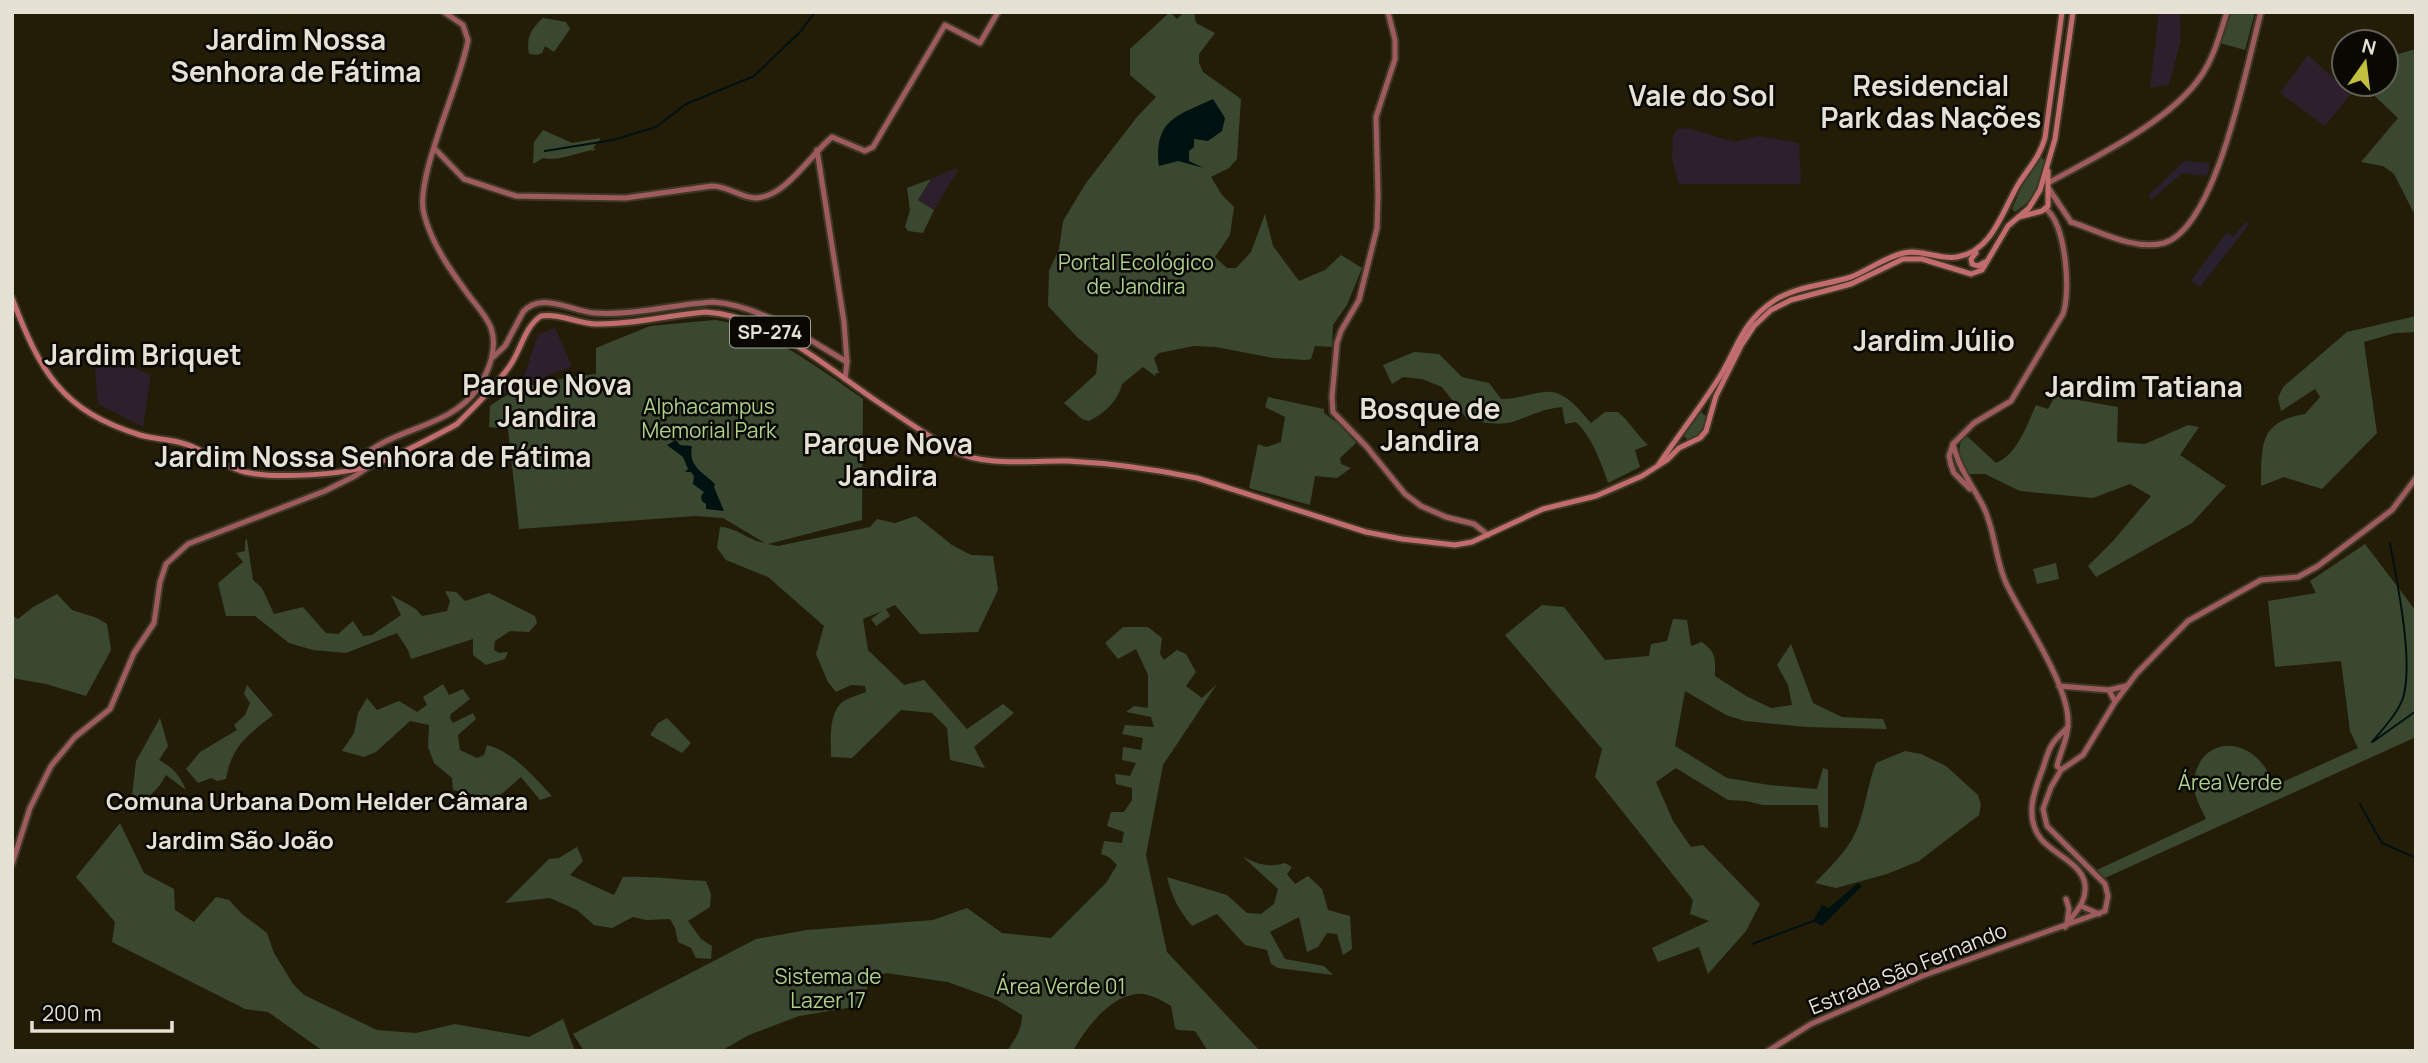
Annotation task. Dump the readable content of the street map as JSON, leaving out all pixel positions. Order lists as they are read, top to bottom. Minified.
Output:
{"streets":{"main road":["SP-274"],"street":["Estrada São Fernando"]},"districts":["Jardim Nossa Senhora de Fátima","Residencial Park das Nações","Vale do Sol","Jardim Júlio","Jardim Briquet","Parque Nova Jandira","Jardim Tatiana","Bosque de Jandira","Parque Nova Jandira","Jardim Nossa Senhora de Fátima","Comuna Urbana Dom Helder Câmara","Jardim São João"],"parks":["Portal Ecológico de Jandira","Alphacampus Memorial Park","Área Verde","Sistema de Lazer 17","Área Verde 01"],"scale_bar":"200 m","north":"top"}
